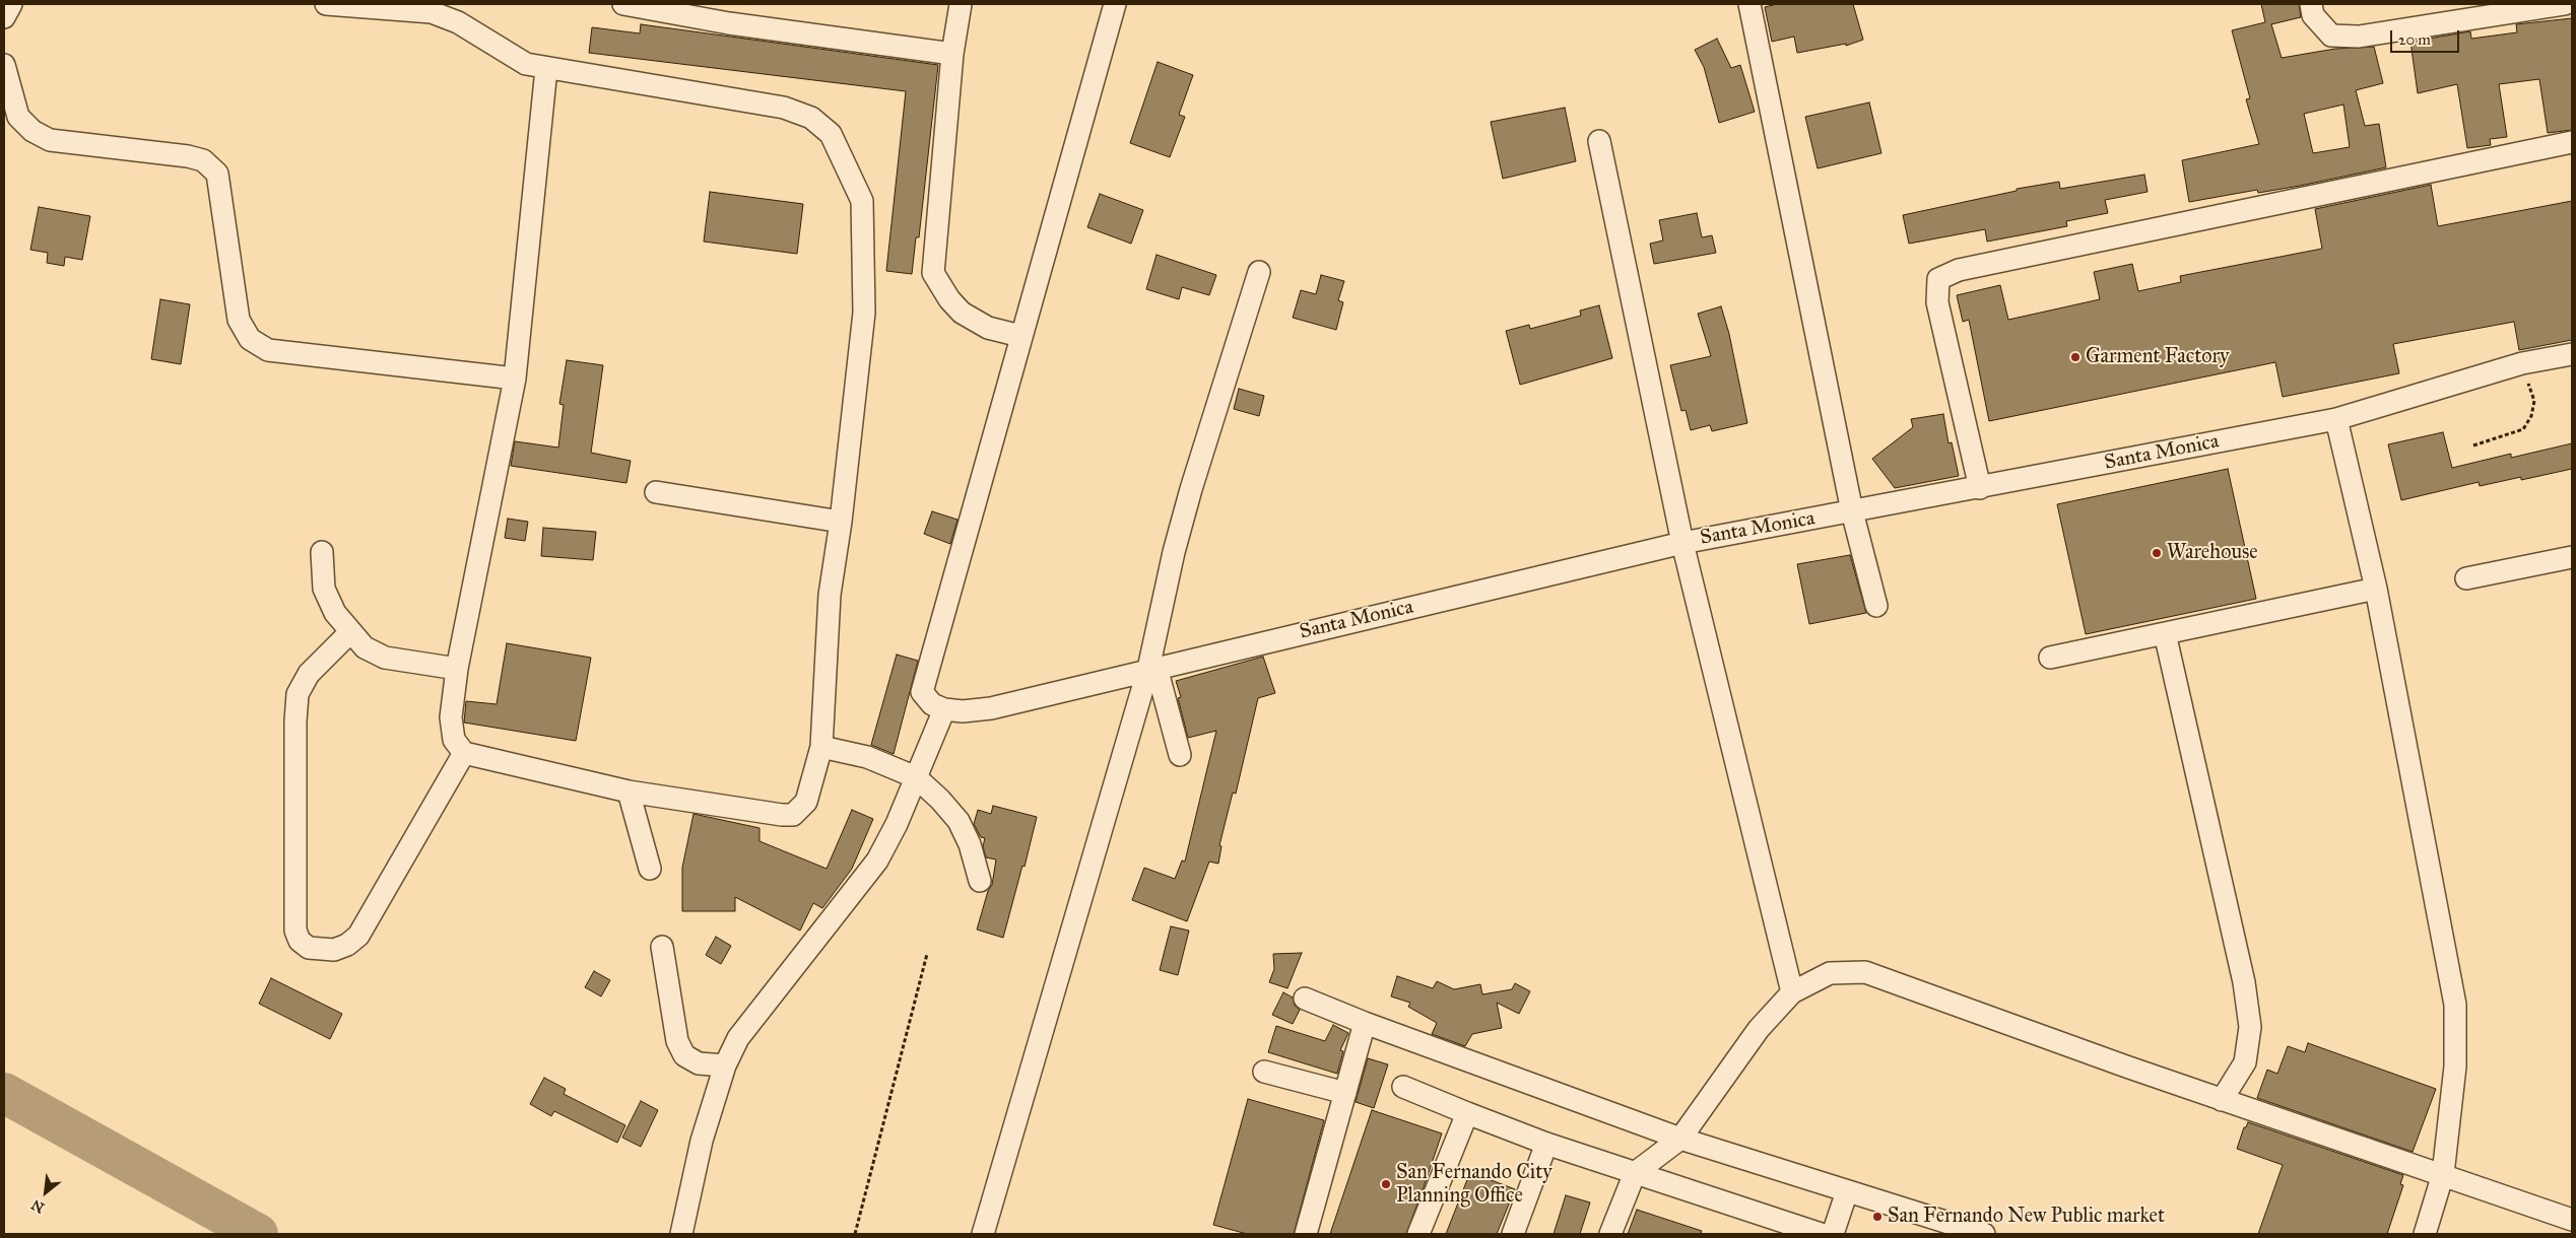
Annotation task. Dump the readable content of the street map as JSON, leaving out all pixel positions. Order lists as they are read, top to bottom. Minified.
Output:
{"streets":{"street":["Santa Monica"]},"places":["Garment Factory","Warehouse","San Fernando City Planning Office","San Fernando New Public market"],"scale_bar":"20 m","north":"bottom left"}
